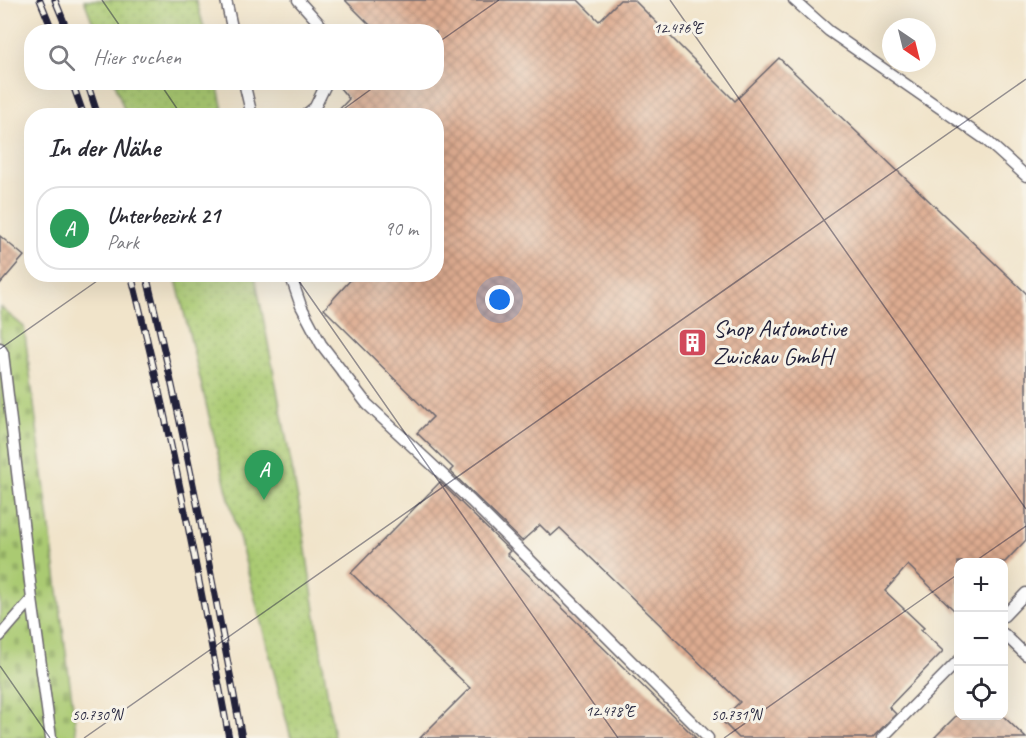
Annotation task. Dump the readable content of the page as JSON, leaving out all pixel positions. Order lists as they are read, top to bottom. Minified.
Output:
{"places":{"building":["Snop Automotive Zwickau GmbH"]},"north":"bottom right","page":{"search":"Hier suchen","heading":"In der Nähe","list":[{"mark":"A","name":"Unterbezirk 21","note":"Park","value":"90 m"}],"pins":"A","map_buttons":["+","−"]},"coordinates":["12.476°E","12.478°E","50.730°N","50.731°N"]}
